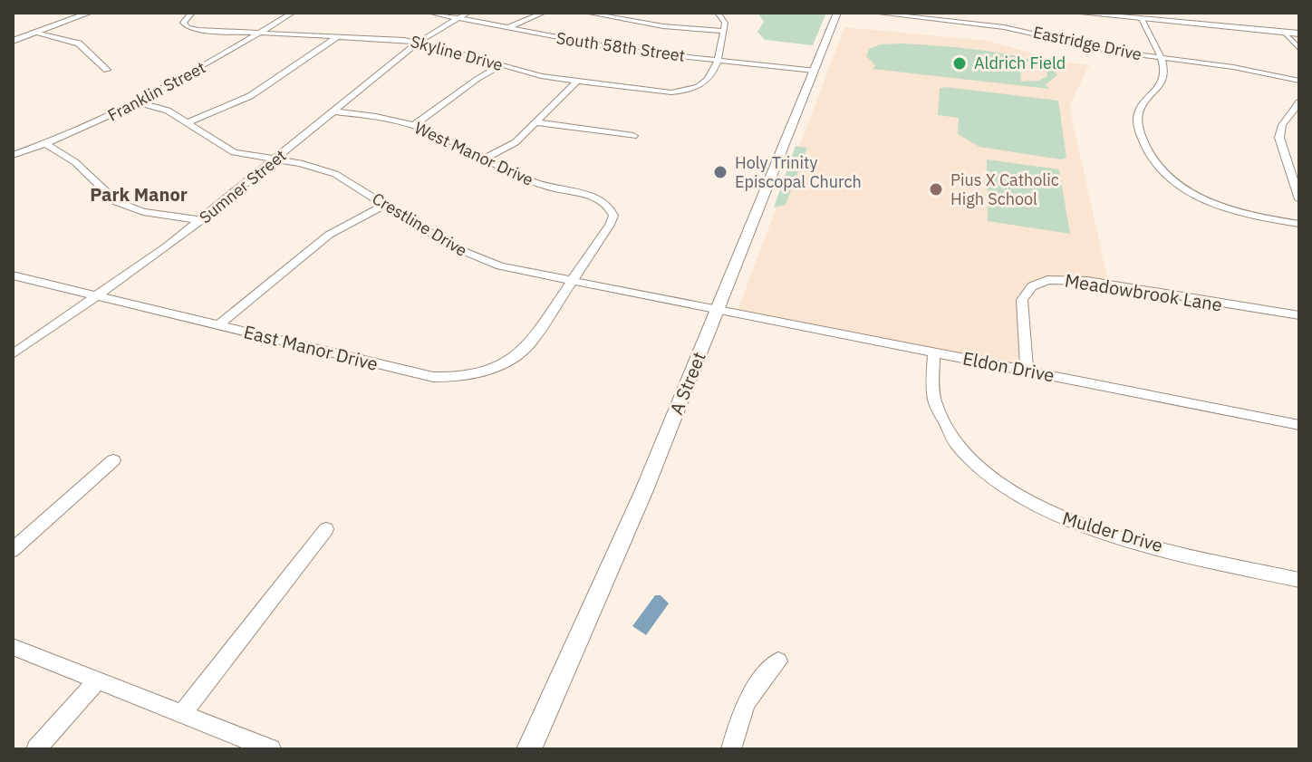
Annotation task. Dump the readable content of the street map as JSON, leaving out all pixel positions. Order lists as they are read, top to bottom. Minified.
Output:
{"streets":{"main road":["A Street"],"street":["Eastridge Drive","South 58th Street","Skyline Drive","Franklin Street","West Manor Drive","Sumner Street","Crestline Drive","Meadowbrook Lane","East Manor Drive","Eldon Drive","Mulder Drive"]},"crossings":[["South 58th Street","Skyline Drive"],["South 58th Street","Sumner Street"],["South 58th Street","A Street"],["Skyline Drive","Franklin Street"],["Skyline Drive","Sumner Street"],["Franklin Street","Crestline Drive"],["West Manor Drive","Sumner Street"],["West Manor Drive","Crestline Drive"],["West Manor Drive","East Manor Drive"],["Sumner Street","Crestline Drive"],["Sumner Street","East Manor Drive"],["Crestline Drive","East Manor Drive"],["Crestline Drive","Eldon Drive"],["Crestline Drive","A Street"],["Meadowbrook Lane","Eldon Drive"],["Eldon Drive","A Street"],["Eldon Drive","Mulder Drive"]],"districts":["Park Manor"],"places":["Aldrich Field","Holy Trinity Episcopal Church","Pius X Catholic High School"]}
